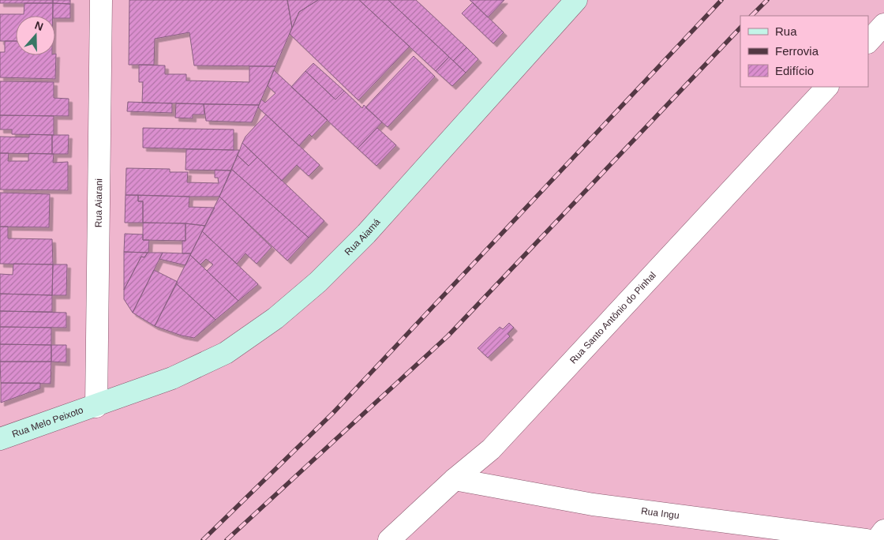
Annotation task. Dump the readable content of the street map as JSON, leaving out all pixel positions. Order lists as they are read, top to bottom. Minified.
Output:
{"streets":{"main road":["Rua Aiamá","Rua Melo Peixoto"],"street":["Rua Aiarani","Rua Santo Antônio do Pinhal","Rua Ingu"]},"crossings":[["Rua Aiarani","Rua Aiamá"],["Rua Aiarani","Rua Melo Peixoto"],["Rua Aiamá","Rua Melo Peixoto"],["Rua Santo Antônio do Pinhal","Rua Ingu"]],"legend":["Rua","Ferrovia","Edifício"],"north":"top"}
